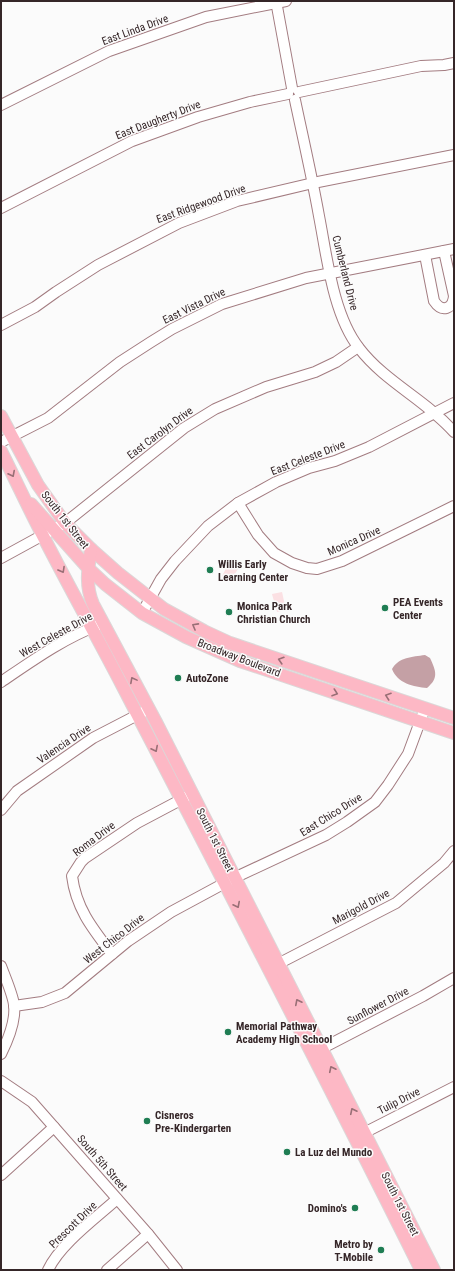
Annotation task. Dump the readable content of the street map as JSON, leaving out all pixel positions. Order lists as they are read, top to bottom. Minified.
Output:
{"streets":{"main road":["South 1st Street","Broadway Boulevard"],"street":["East Linda Drive","East Daugherty Drive","East Ridgewood Drive","Cumberland Drive","East Vista Drive","East Carolyn Drive","East Celeste Drive","Monica Drive","West Celeste Drive","Valencia Drive","East Chico Drive","Roma Drive","Marigold Drive","West Chico Drive","Sunflower Drive","Tulip Drive","South 5th Street","Prescott Drive"]},"crossings":[["East Linda Drive","Cumberland Drive"],["East Daugherty Drive","Cumberland Drive"],["East Ridgewood Drive","Cumberland Drive"],["Cumberland Drive","East Vista Drive"],["Cumberland Drive","East Carolyn Drive"],["Cumberland Drive","East Celeste Drive"],["East Vista Drive","South 1st Street"],["East Carolyn Drive","South 1st Street"],["East Carolyn Drive","Broadway Boulevard"],["East Celeste Drive","Monica Drive"],["East Celeste Drive","Broadway Boulevard"],["South 1st Street","West Celeste Drive"],["South 1st Street","Broadway Boulevard"],["South 1st Street","Valencia Drive"],["South 1st Street","East Chico Drive"],["South 1st Street","Roma Drive"],["South 1st Street","Marigold Drive"],["South 1st Street","West Chico Drive"],["South 1st Street","Sunflower Drive"],["South 1st Street","Tulip Drive"],["Broadway Boulevard","East Chico Drive"],["East Chico Drive","West Chico Drive"],["Roma Drive","West Chico Drive"],["South 5th Street","Prescott Drive"]],"places":["Willis Early Learning Center","PEA Events Center","Monica Park Christian Church","AutoZone","Memorial Pathway Academy High School","Cisneros Pre-Kindergarten","La Luz del Mundo","Domino's","Metro by T-Mobile"]}
